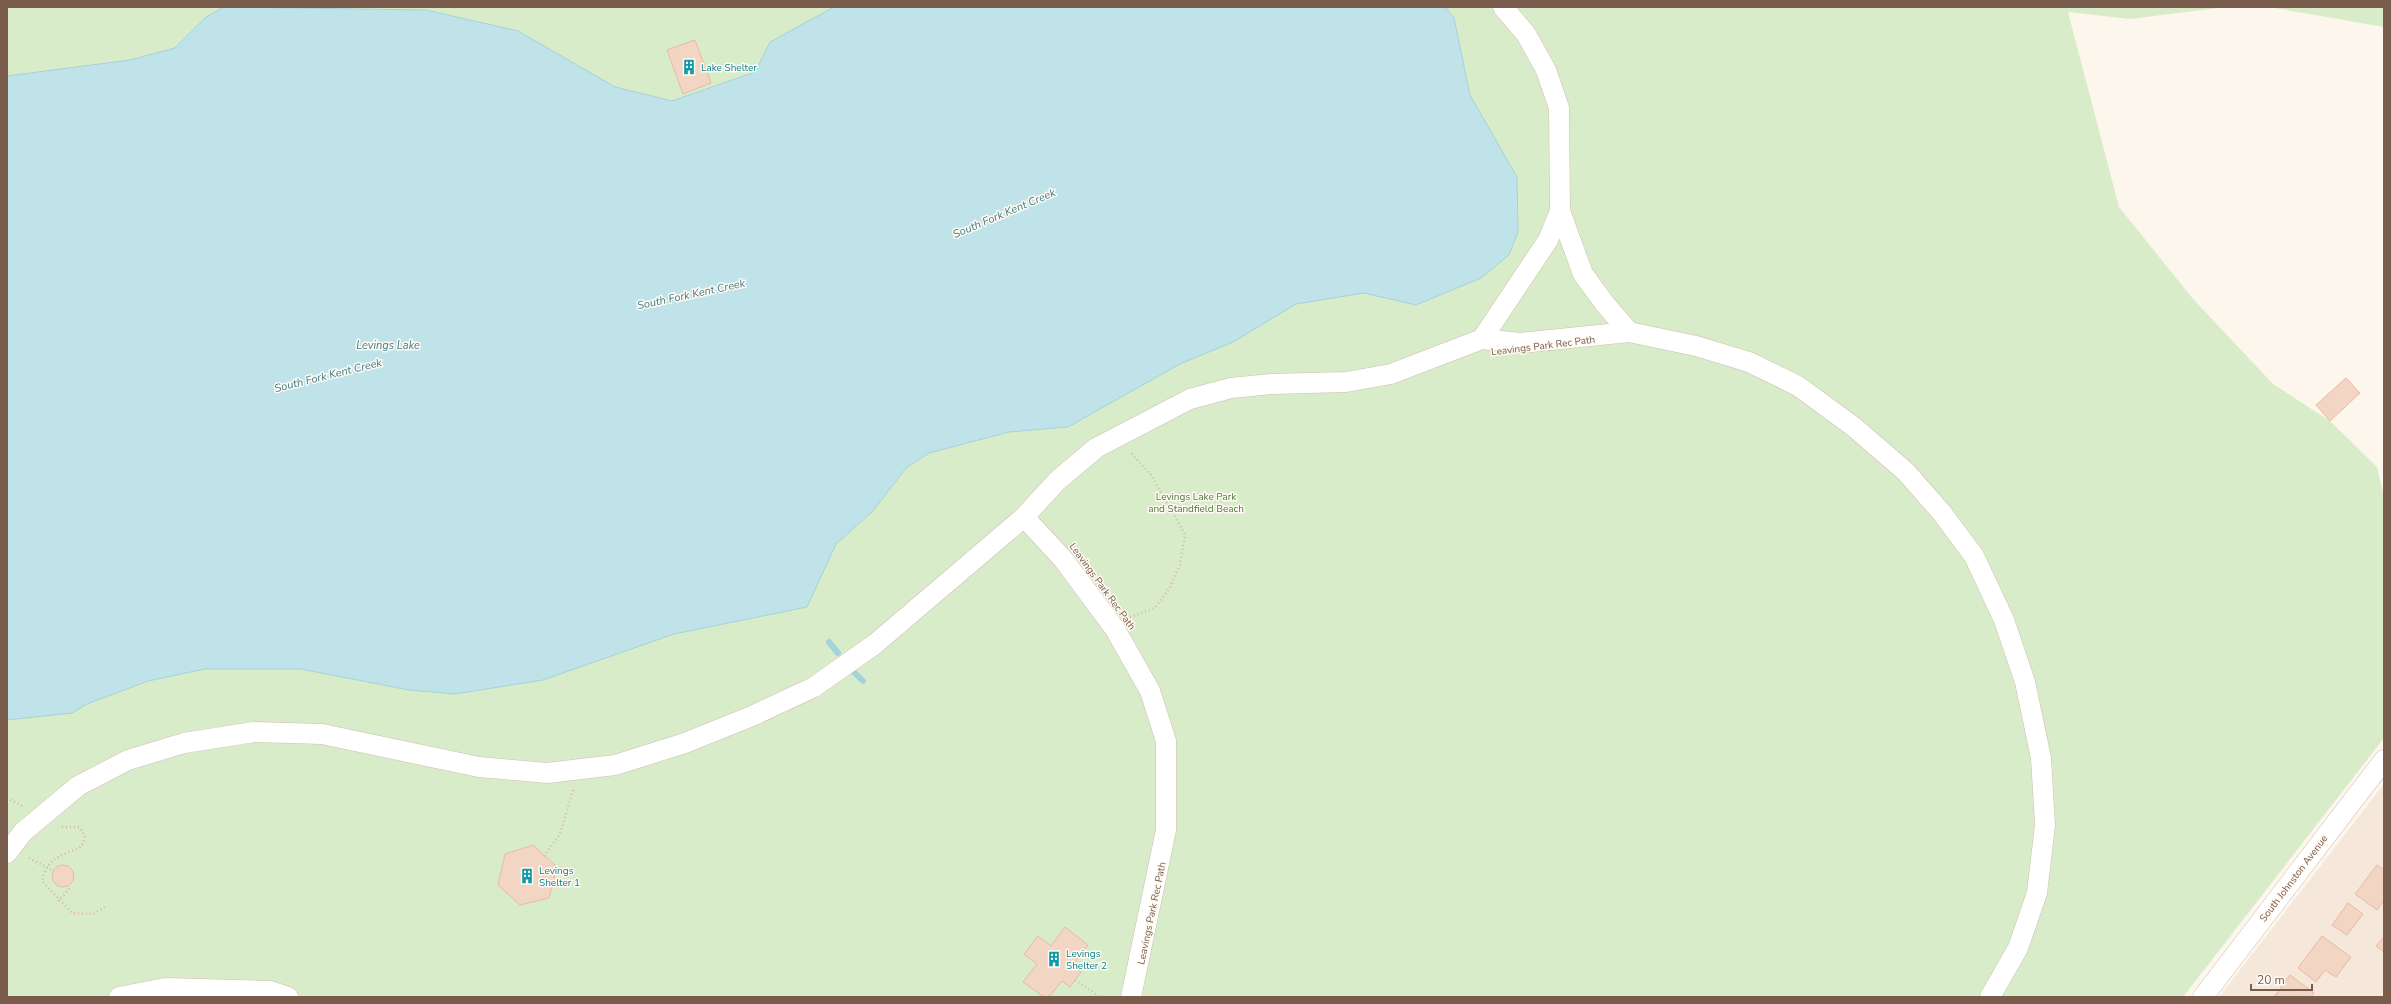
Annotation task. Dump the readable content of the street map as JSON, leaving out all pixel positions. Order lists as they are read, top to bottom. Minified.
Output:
{"streets":{"street":["South Johnston Avenue"]},"water":["South Fork Kent Creek","Levings Lake"],"parks":["Levings Lake Park and Standfield Beach"],"places":{"building":["Lake Shelter","Levings Shelter 1","Levings Shelter 2"]},"scale_bar":"20 m"}
